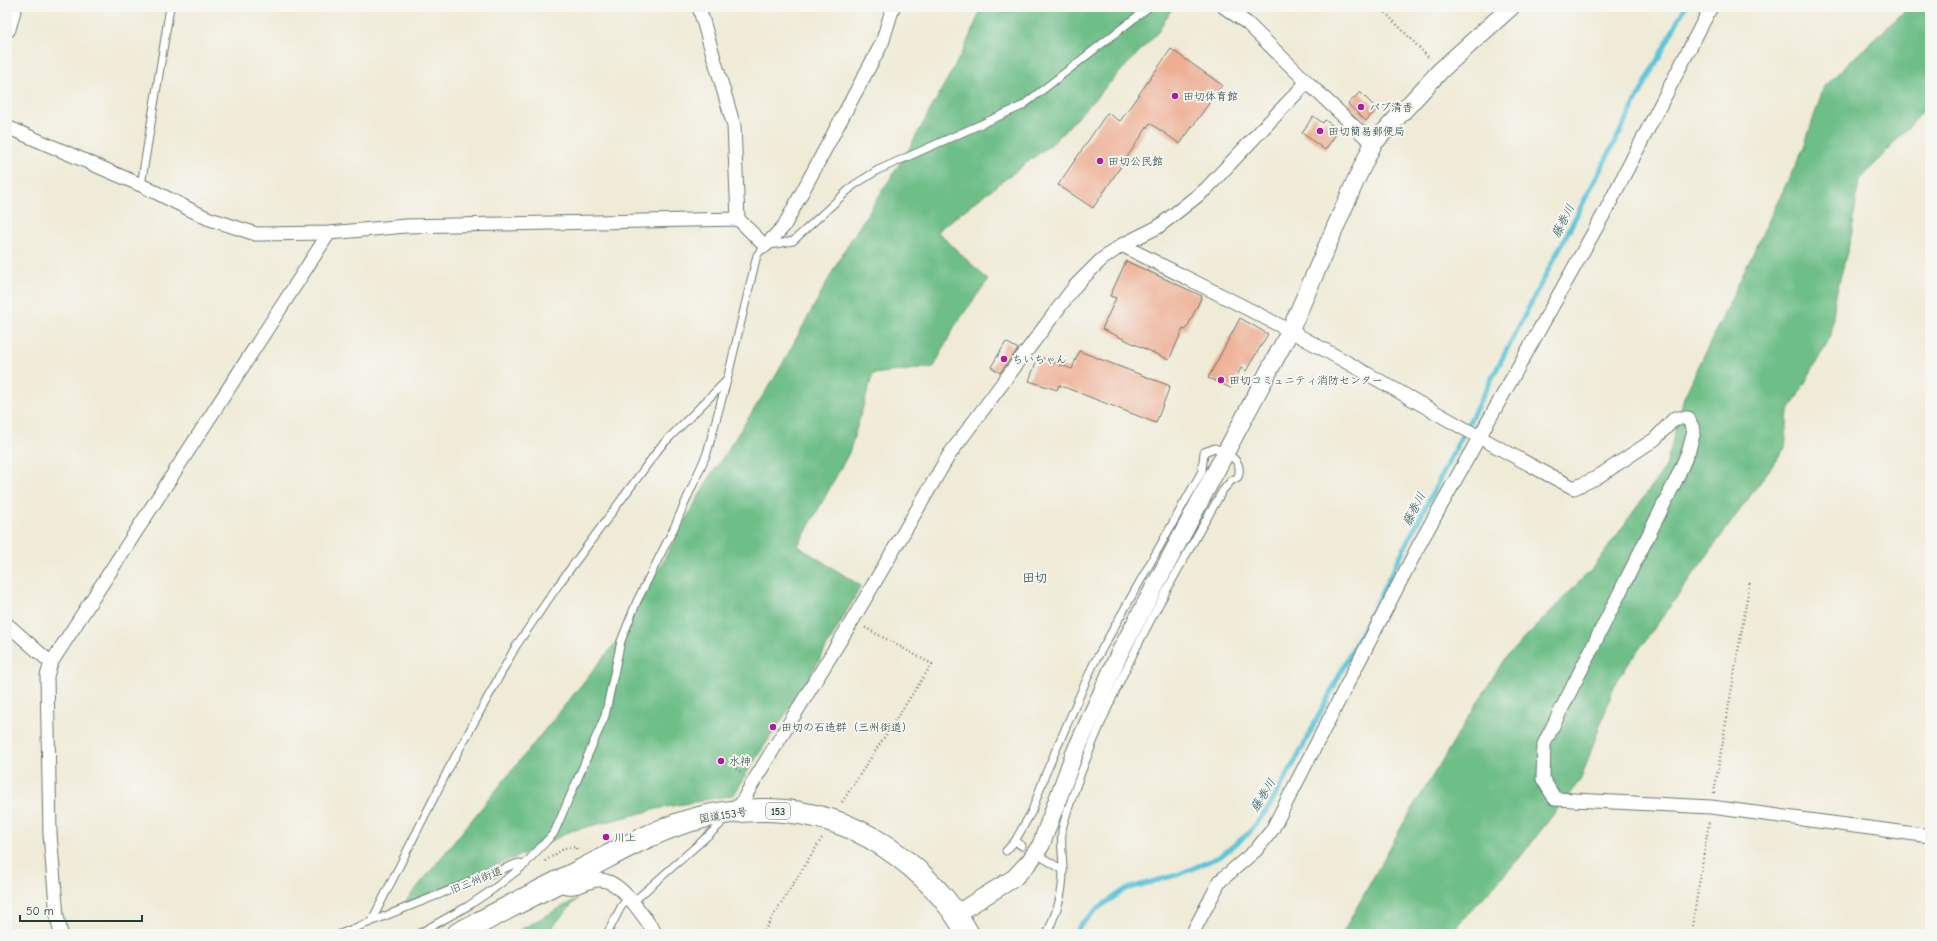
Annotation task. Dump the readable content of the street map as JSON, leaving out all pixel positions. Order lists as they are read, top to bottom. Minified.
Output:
{"streets":{"highway":["153","国道153号"],"lane":["旧三州街道"]},"districts":["田切"],"water":["藤巻川"],"places":["田切体育館","パブ清香","田切簡易郵便局","田切公民館","ちいちゃん","田切コミュニティ消防センター","田切の石造群（三州街道）","水神","川上"],"scale_bar":"50 m"}
